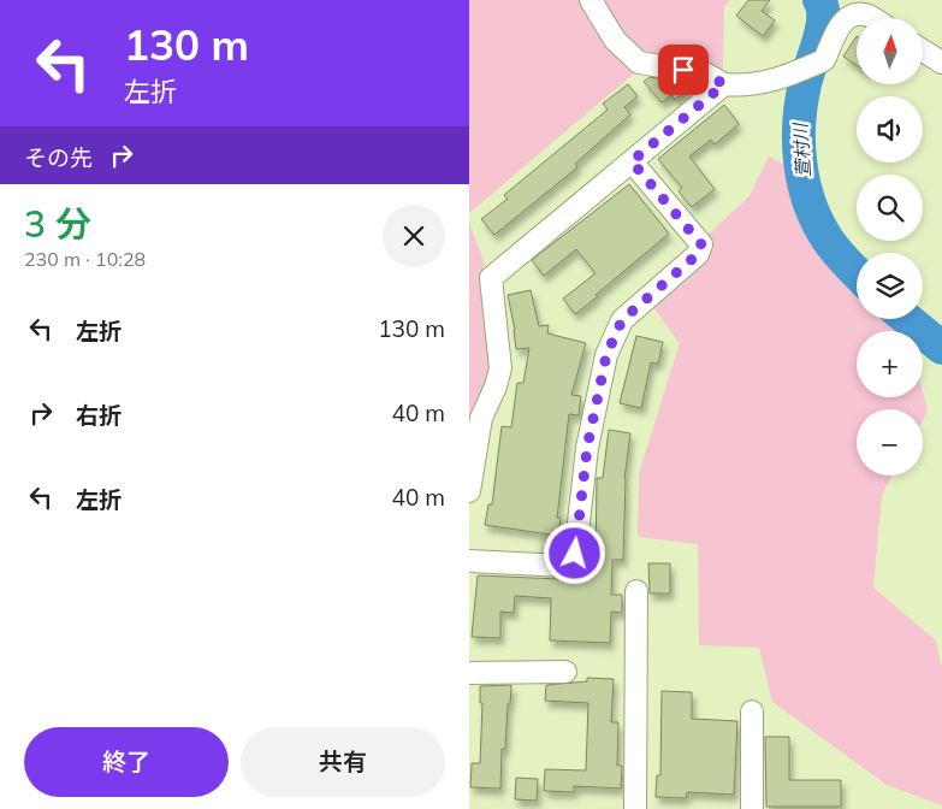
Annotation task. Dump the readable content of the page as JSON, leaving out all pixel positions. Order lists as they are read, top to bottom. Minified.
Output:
{"water":["萱村川"],"north":"top","page":{"turn":["130 m","左折"],"map_buttons":["+","−"],"then":"その先","heading":["3 分","230 m · 10:28"],"list":[{"name":"左折","value":"130 m"},{"name":"右折","value":"40 m"},{"name":"左折","value":"40 m"}],"buttons":["終了","共有"]}}
